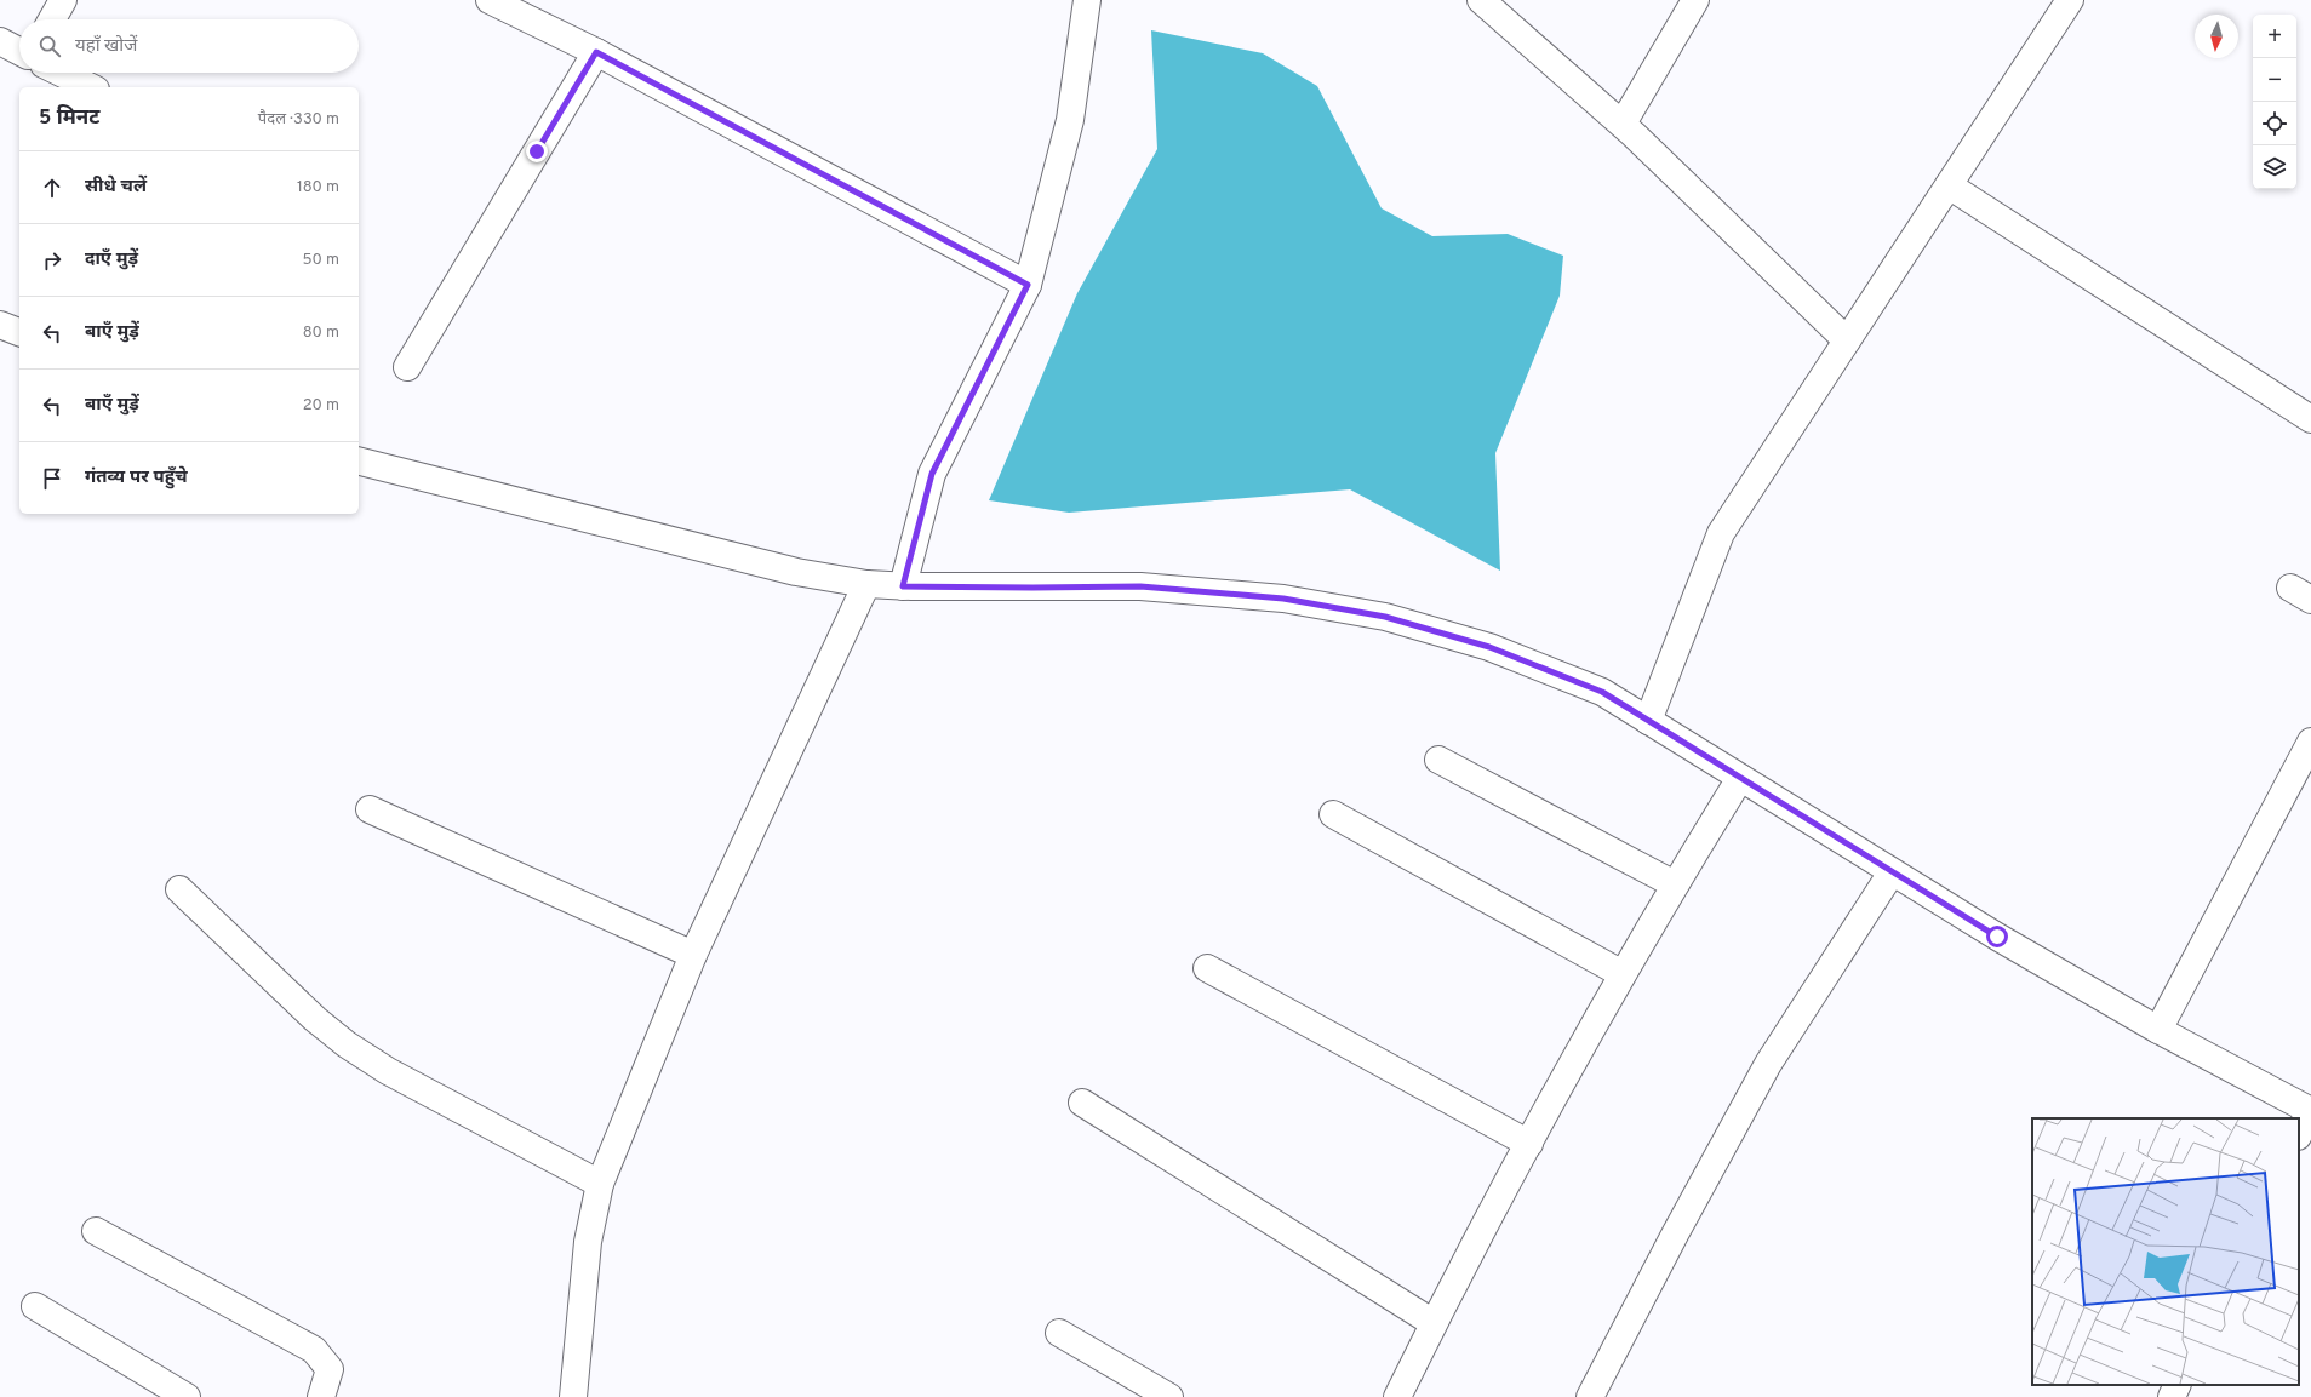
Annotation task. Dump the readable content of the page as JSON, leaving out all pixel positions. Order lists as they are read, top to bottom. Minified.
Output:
{"north":"bottom","page":{"map_buttons":["+","−"],"search":"यहाँ खोजें","heading":["5 मिनट","पैदल · 330 m"],"list":[["सीधे चलें","180 m"],["दाएँ मुड़ें","50 m"],["बाएँ मुड़ें","80 m"],["बाएँ मुड़ें","20 m"],"गंतव्य पर पहुँचे"]}}
